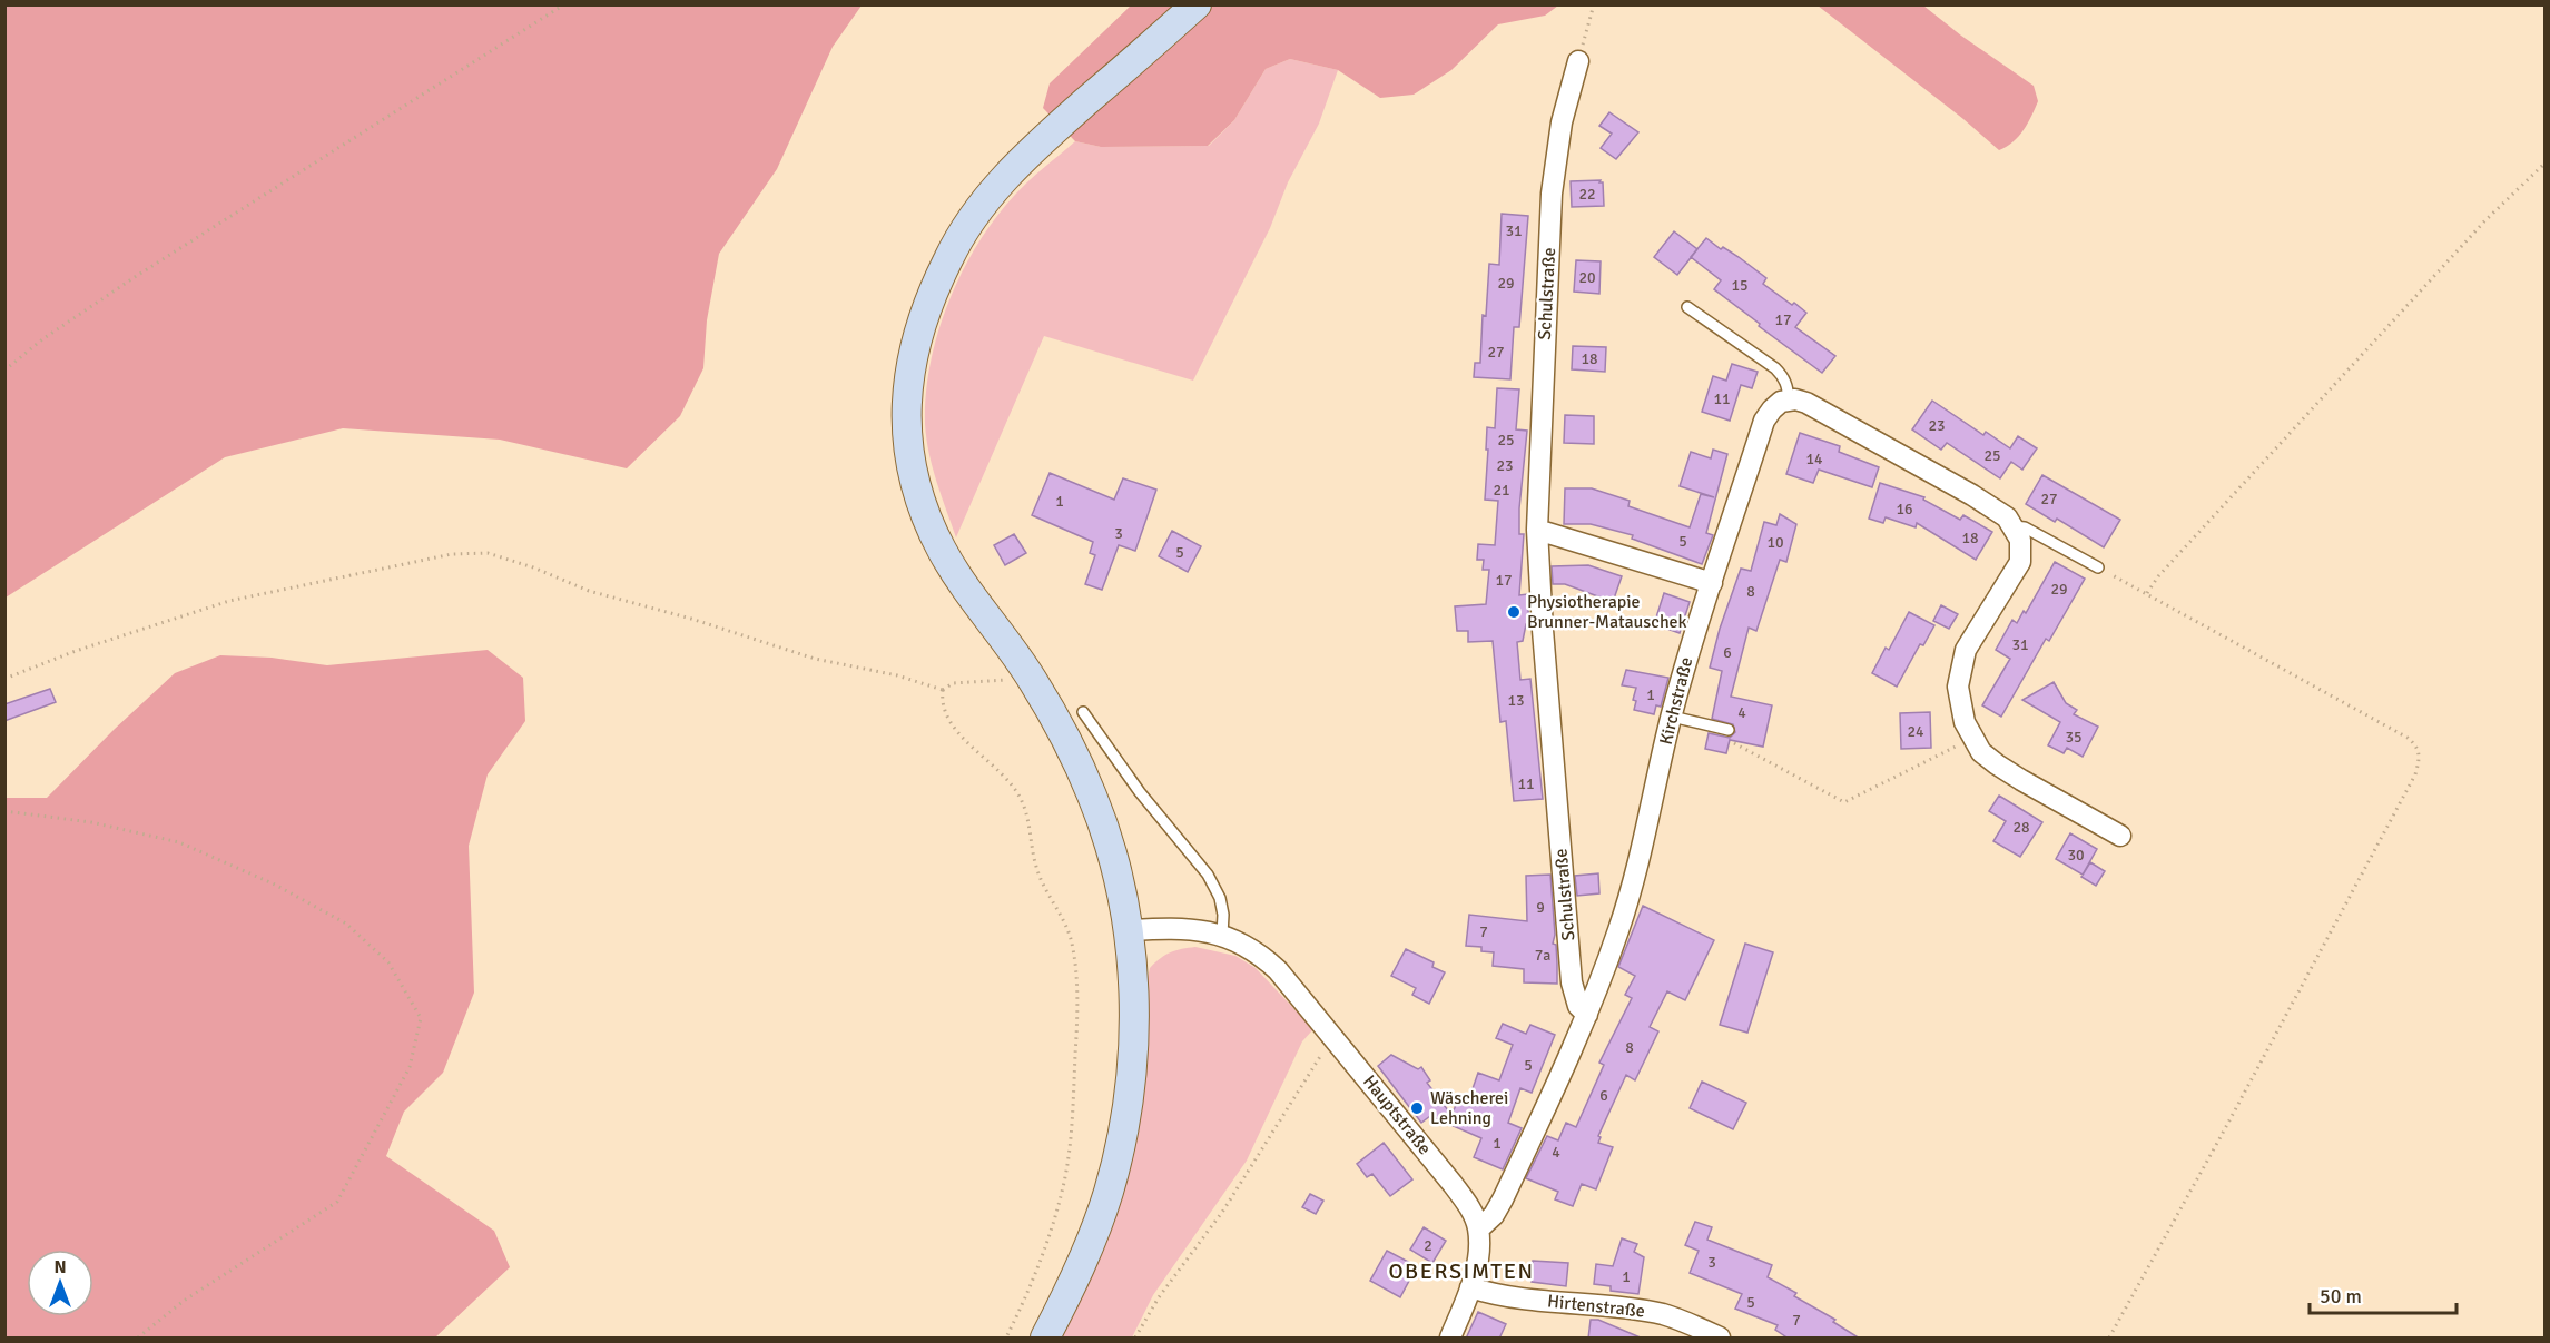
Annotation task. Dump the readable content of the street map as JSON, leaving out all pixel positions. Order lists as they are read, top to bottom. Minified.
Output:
{"streets":{"street":["Schulstraße","Kirchstraße","Hauptstraße","Hirtenstraße"]},"crossings":[["Schulstraße","Kirchstraße"],["Hauptstraße","Hirtenstraße"]],"districts":["OBERSIMTEN"],"places":["Physiotherapie Brunner-Matauschek","Wäscherei Lehning"],"house_numbers":["22","31","20","29","15","17","27","18","11","23","25","25","14","23","21","27","1","16","3","18","5","10","5","17","29","8","31","6","1","13","4","24","35","11","28","30","9","7","7a","8","5","6","1","4","2","3","1","5","7"],"scale_bar":"50 m","north":"top"}
